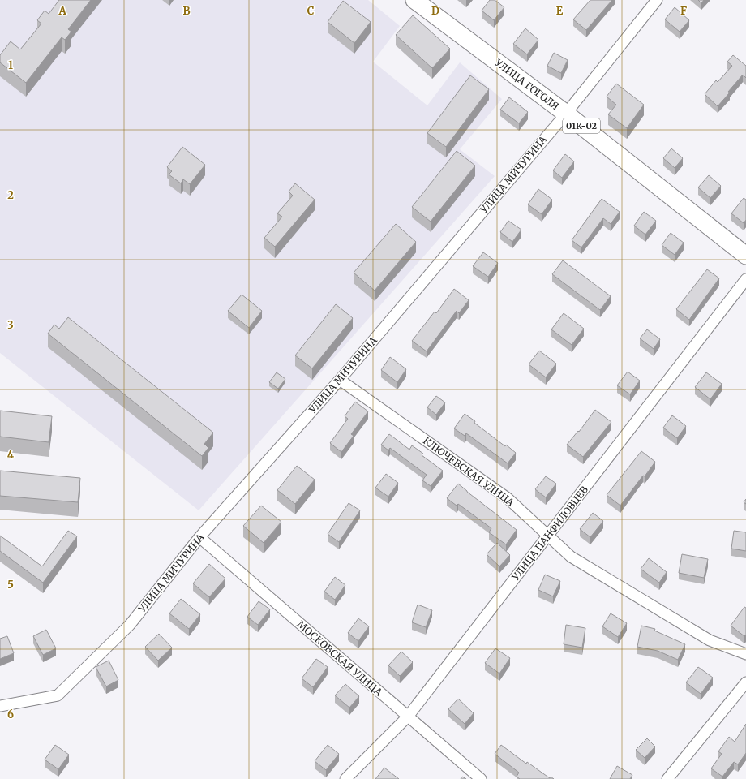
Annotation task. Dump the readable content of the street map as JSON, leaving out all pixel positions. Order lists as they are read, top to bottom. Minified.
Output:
{"streets":{"main road":["УЛИЦА ГОГОЛЯ","01К-02"],"street":["УЛИЦА МИЧУРИНА","КЛЮЧЕВСКАЯ УЛИЦА","УЛИЦА ПАНФИЛОВЦЕВ","МОСКОВСКАЯ УЛИЦА"]},"crossings":[["УЛИЦА ГОГОЛЯ","УЛИЦА МИЧУРИНА"],["УЛИЦА МИЧУРИНА","КЛЮЧЕВСКАЯ УЛИЦА"],["УЛИЦА МИЧУРИНА","МОСКОВСКАЯ УЛИЦА"],["КЛЮЧЕВСКАЯ УЛИЦА","УЛИЦА ПАНФИЛОВЦЕВ"],["УЛИЦА ПАНФИЛОВЦЕВ","МОСКОВСКАЯ УЛИЦА"]],"grid":{"columns":["A","B","C","D","E","F"],"rows":["1","2","3","4","5","6"]}}
